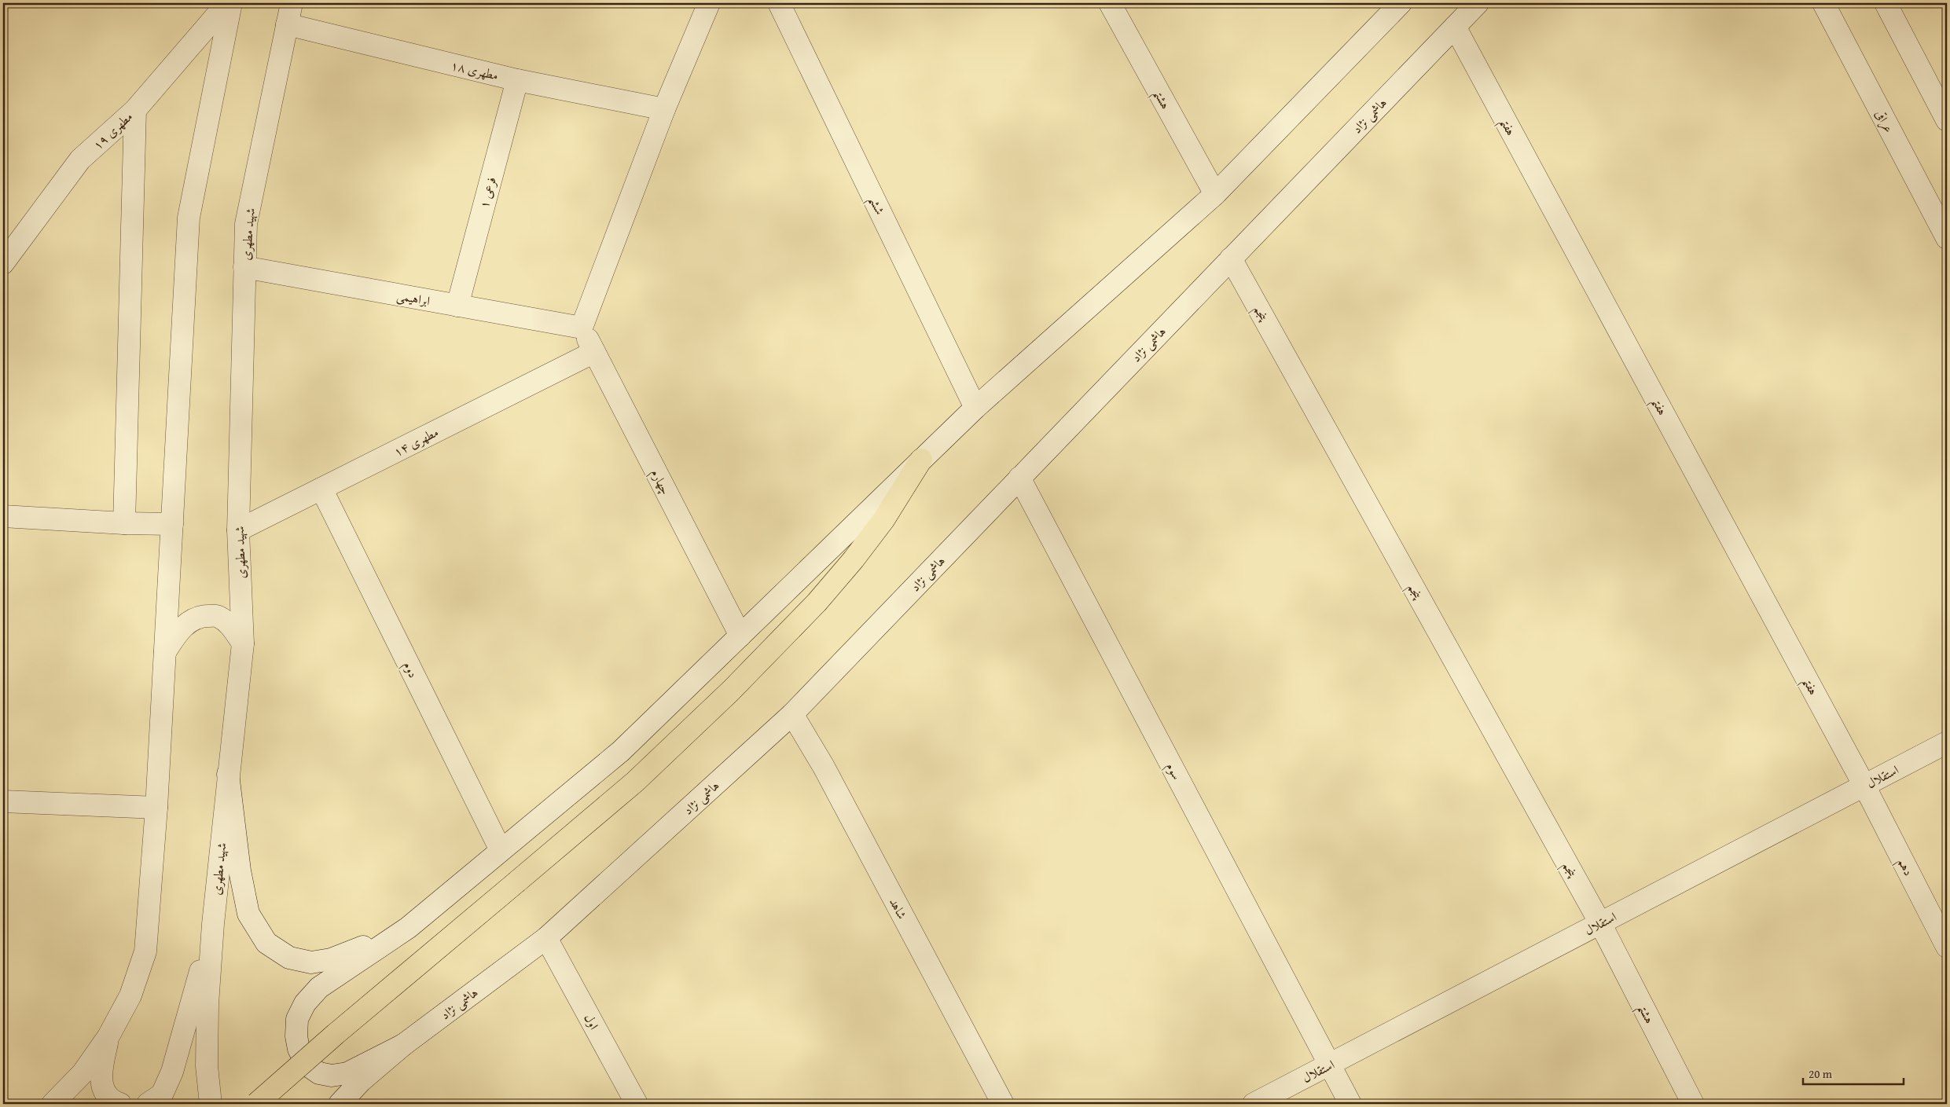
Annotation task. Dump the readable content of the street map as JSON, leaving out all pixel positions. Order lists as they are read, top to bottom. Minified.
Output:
{"streets":{"street":["مطهری ۱۸","هشتم","هاشمی نژاد","عراقی","هفتم","مطهری ۱۹","فرعی ۱","ششم","شهید مطهری","ابراهیمی","پنجم","مطهری ۱۴","چهارم","دوم","سوم","استقلال","دهم","شاهد","اول"]},"crossings":[["مطهری ۱۸","فرعی ۱"],["مطهری ۱۸","شهید مطهری"],["هشتم","پنجم"],["هشتم","استقلال"],["هاشمی نژاد","هفتم"],["هاشمی نژاد","پنجم"],["هاشمی نژاد","سوم"],["هاشمی نژاد","شاهد"],["هاشمی نژاد","اول"],["هفتم","استقلال"],["هفتم","دهم"],["فرعی ۱","ابراهیمی"],["شهید مطهری","ابراهیمی"],["شهید مطهری","مطهری ۱۴"],["ابراهیمی","چهارم"],["پنجم","استقلال"],["مطهری ۱۴","چهارم"],["مطهری ۱۴","دوم"],["سوم","استقلال"],["استقلال","دهم"]],"scale_bar":"20 m"}
